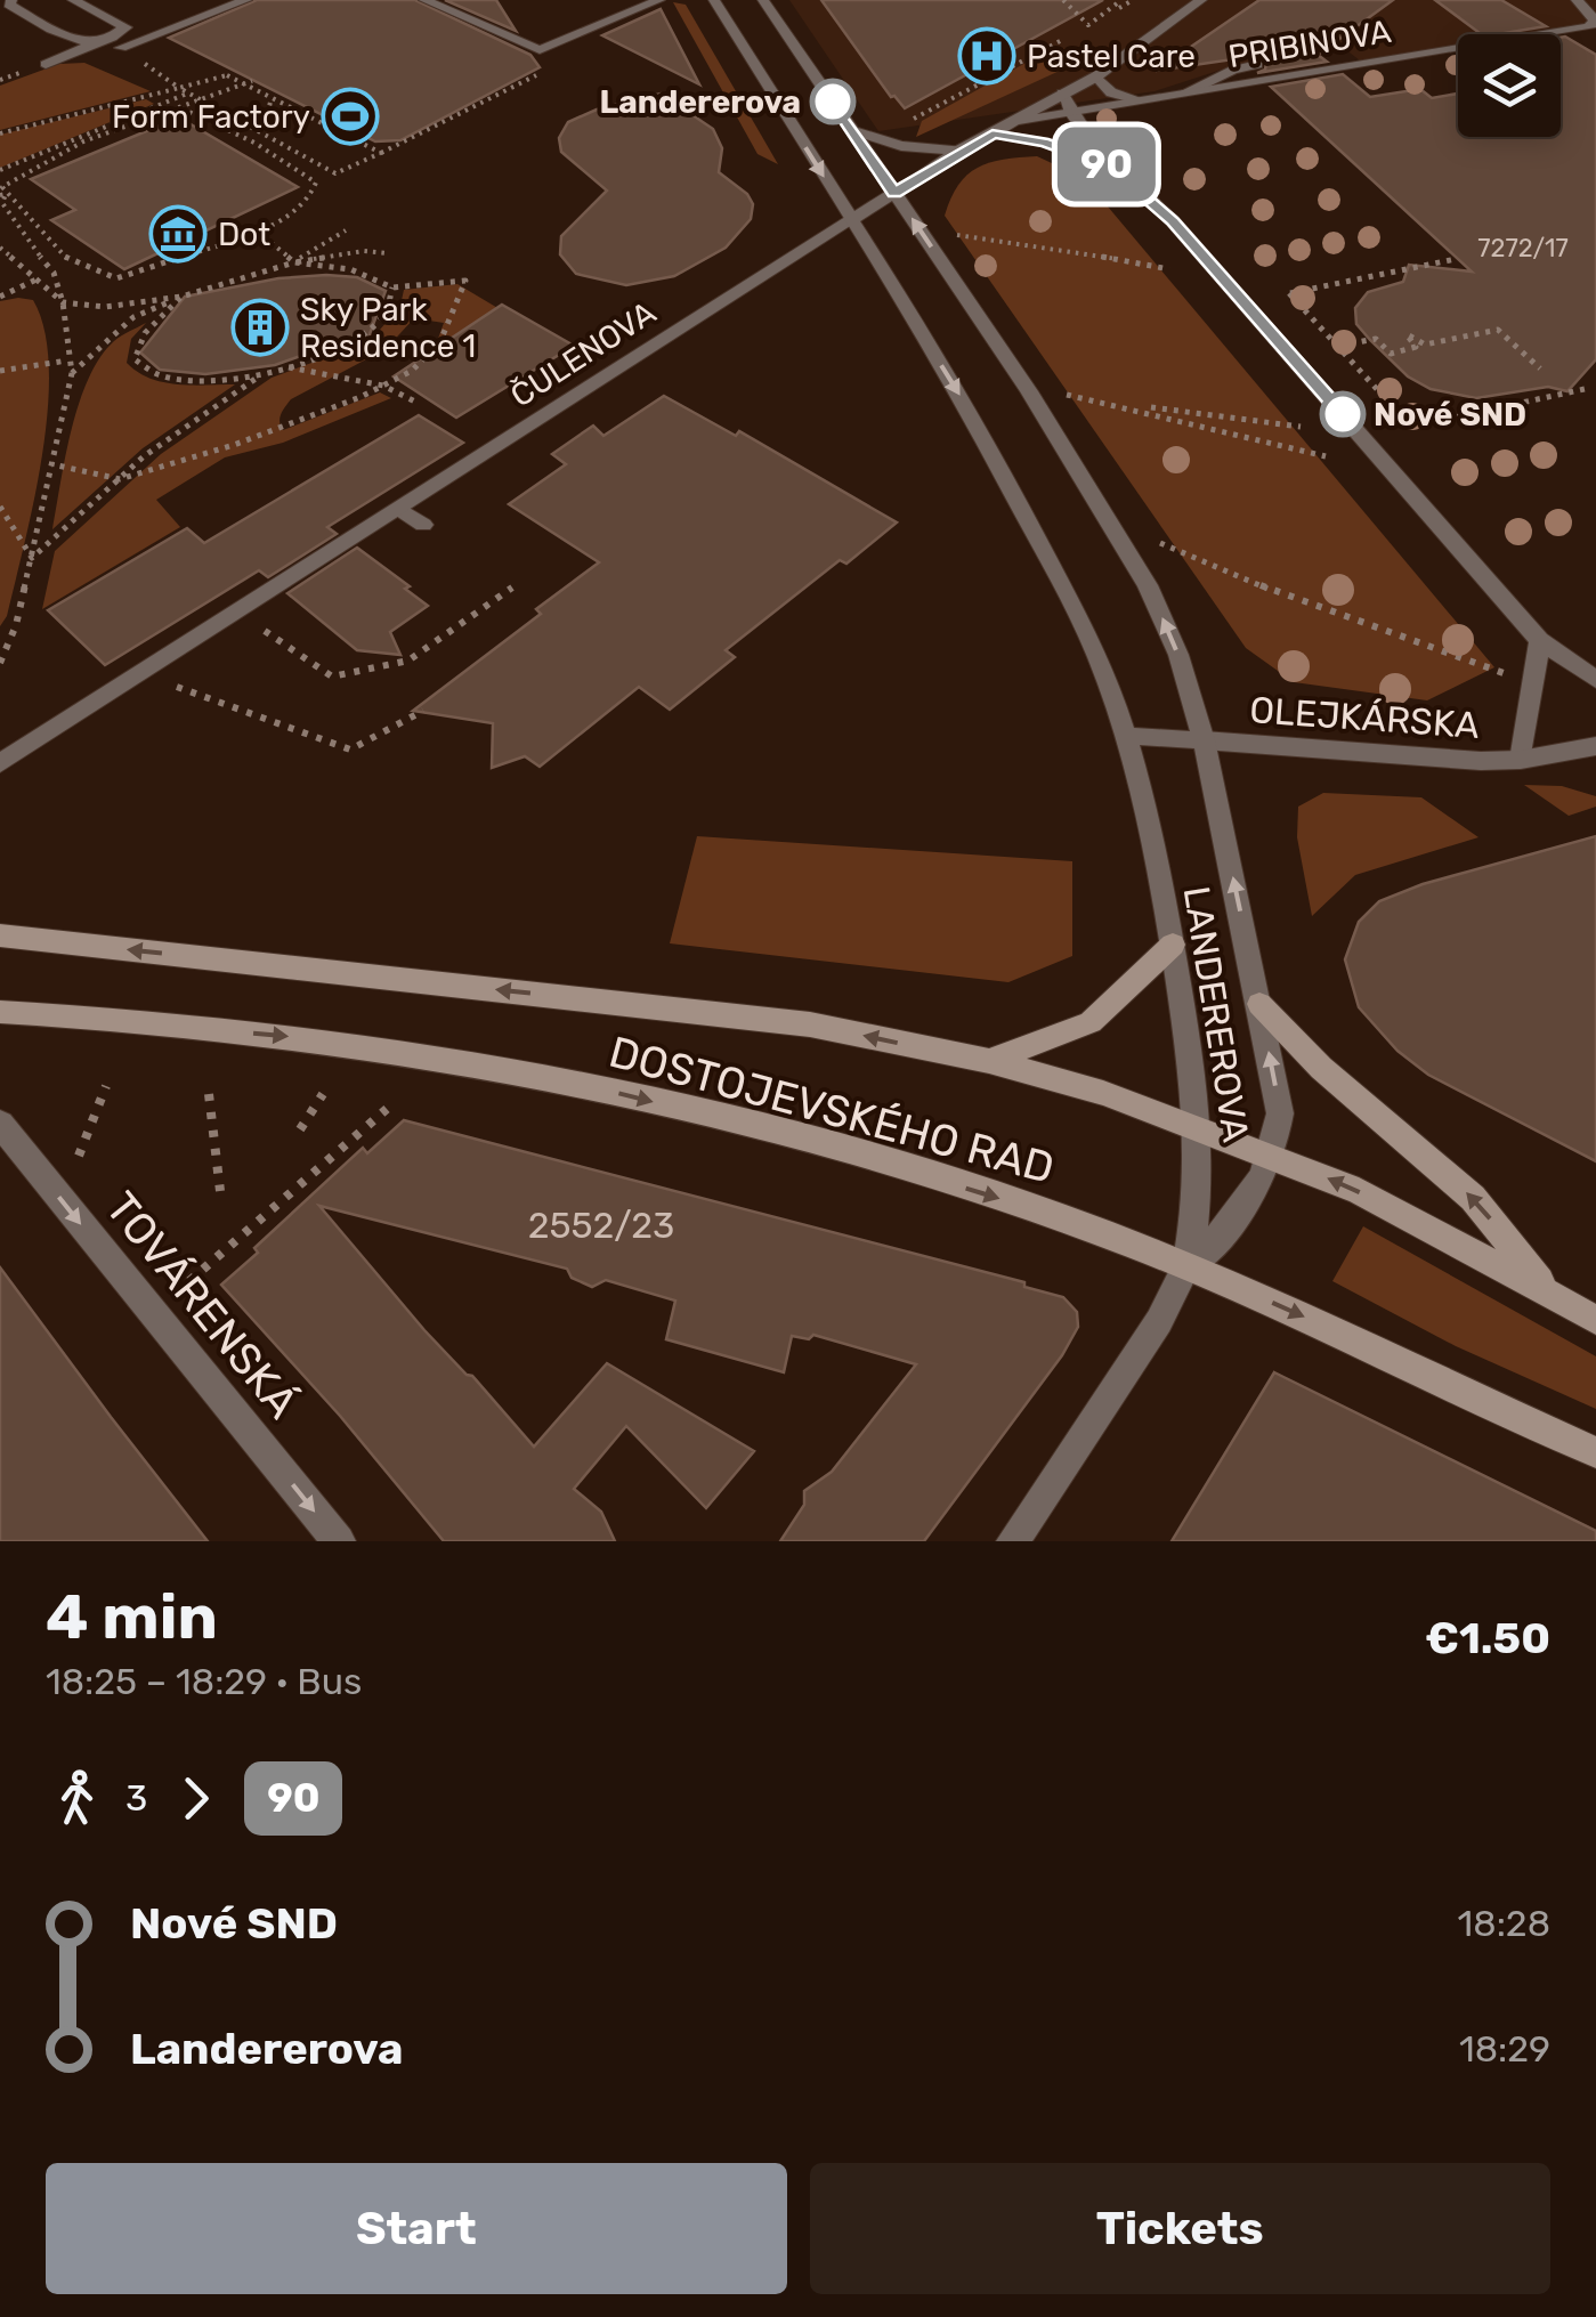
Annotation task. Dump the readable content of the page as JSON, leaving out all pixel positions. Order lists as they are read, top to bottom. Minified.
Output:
{"streets":{"main road":["DOSTOJEVSKÉHO RAD"],"street":["PRIBINOVA","ČULENOVA","OLEJKÁRSKA","LANDEREROVA","TOVÁRENSKÁ"]},"crossings":[["PRIBINOVA","ČULENOVA"],["ČULENOVA","LANDEREROVA"],["OLEJKÁRSKA","LANDEREROVA"],["LANDEREROVA","DOSTOJEVSKÉHO RAD"]],"one_way":["TOVÁRENSKÁ"],"places":{"hospital":["Pastel Care"],"other":["Landererova","Nové SND"],"sports":["Form Factory"],"museum":["Dot"],"building":["Sky Park Residence 1"]},"lines":["bus line 90"],"house_numbers":["7272/17","2552/23"],"page":{"on_map":"90","heading":["4 min","18:25 – 18:29 · Bus","€1.50"],"legs":["3","90"],"list":[{"name":"Nové SND","value":"18:28"},{"name":"Landererova","value":"18:29"}],"buttons":["Start","Tickets"]}}
